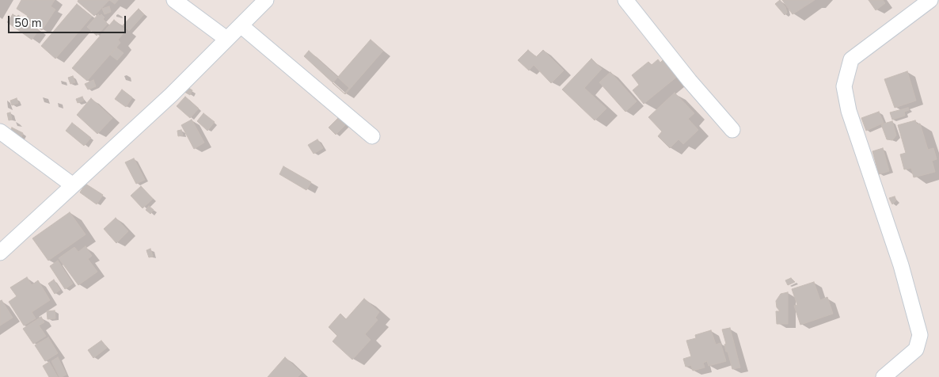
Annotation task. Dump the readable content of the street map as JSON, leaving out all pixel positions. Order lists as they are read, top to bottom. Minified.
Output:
{"scale_bar":"50 m"}
